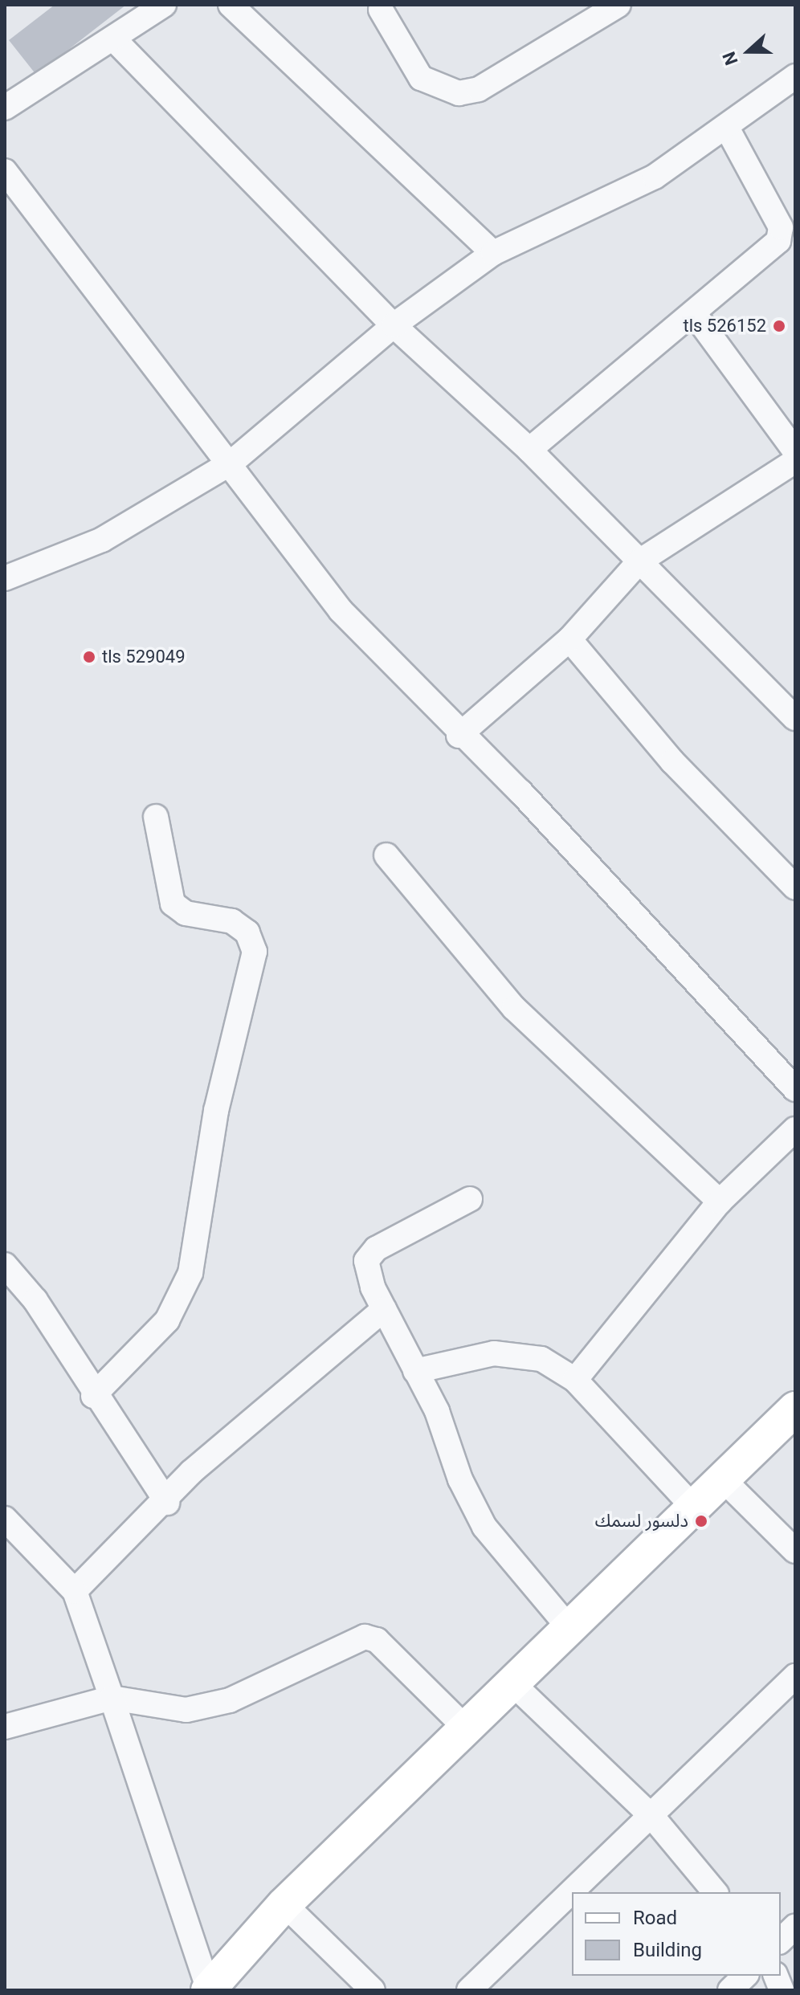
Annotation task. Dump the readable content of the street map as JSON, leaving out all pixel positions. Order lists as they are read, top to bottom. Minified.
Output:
{"places":["tls 526152","tls 529049","دلسور لسمك"],"legend":["Road","Building"],"north":"left"}
